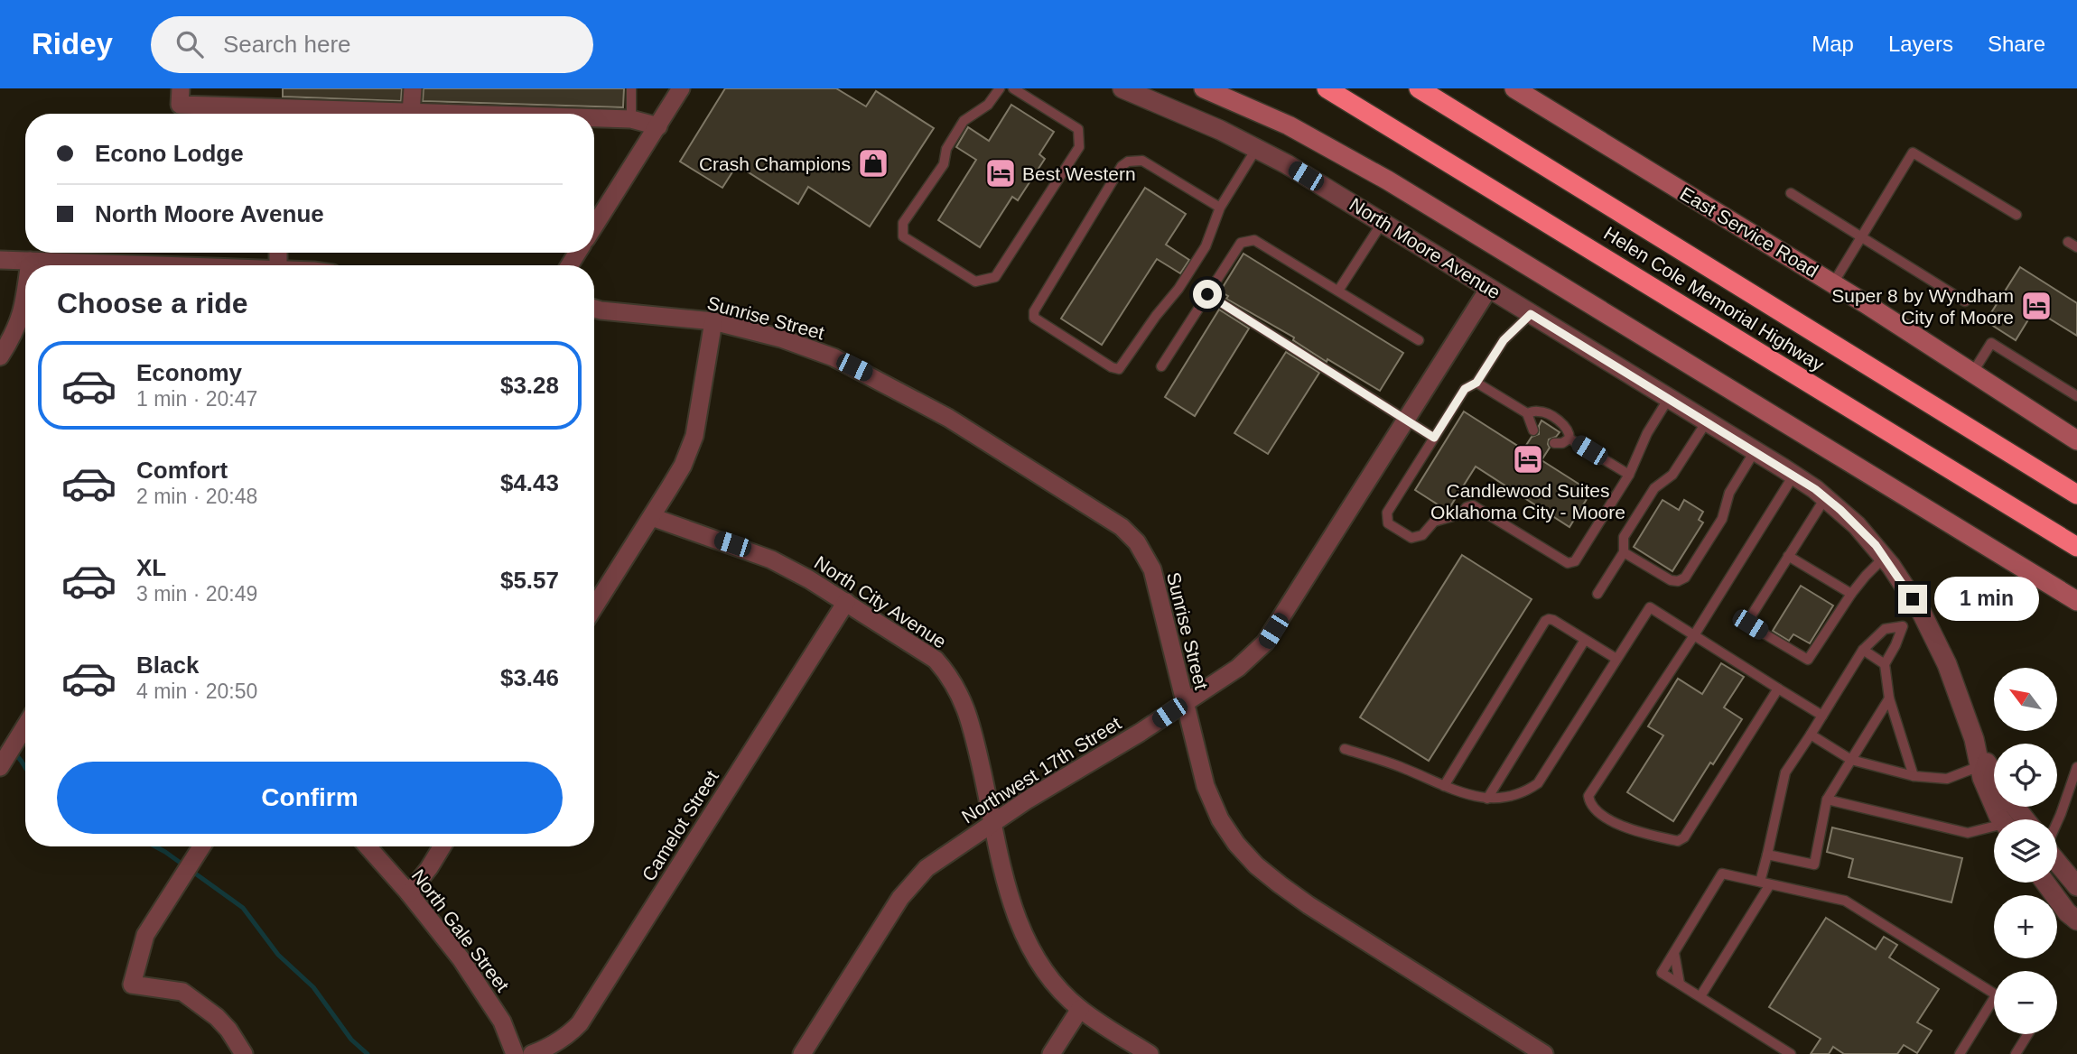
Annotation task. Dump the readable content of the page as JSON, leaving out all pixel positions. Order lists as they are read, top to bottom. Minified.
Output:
{"streets":{"highway":["Helen Cole Memorial Highway"],"main road":["East Service Road"],"street":["North Moore Avenue","Sunrise Street","North City Avenue","Northwest 17th Street","Camelot Street","North Gale Street"]},"crossings":[["North Moore Avenue","Northwest 17th Street"],["Sunrise Street","Northwest 17th Street"],["North City Avenue","Northwest 17th Street"],["North City Avenue","Camelot Street"]],"places":{"shop":["Crash Champions"],"hotel":["Best Western","Super 8 by Wyndham City of Moore","Candlewood Suites Oklahoma City - Moore"]},"north":"top left","page":{"header":"Ridey","search":"Search here","nav":["Map","Layers","Share"],"banner":["Econo Lodge","North Moore Avenue"],"heading":"Choose a ride","list":[{"name":"Economy","note":"1 min · 20:47","value":"$3.28"},{"name":"Comfort","note":"2 min · 20:48","value":"$4.43"},{"name":"XL","note":"3 min · 20:49","value":"$5.57"},{"name":"Black","note":"4 min · 20:50","value":"$3.46"}],"bubble":"1 min","map_buttons":["+","−"],"buttons":"Confirm"}}
